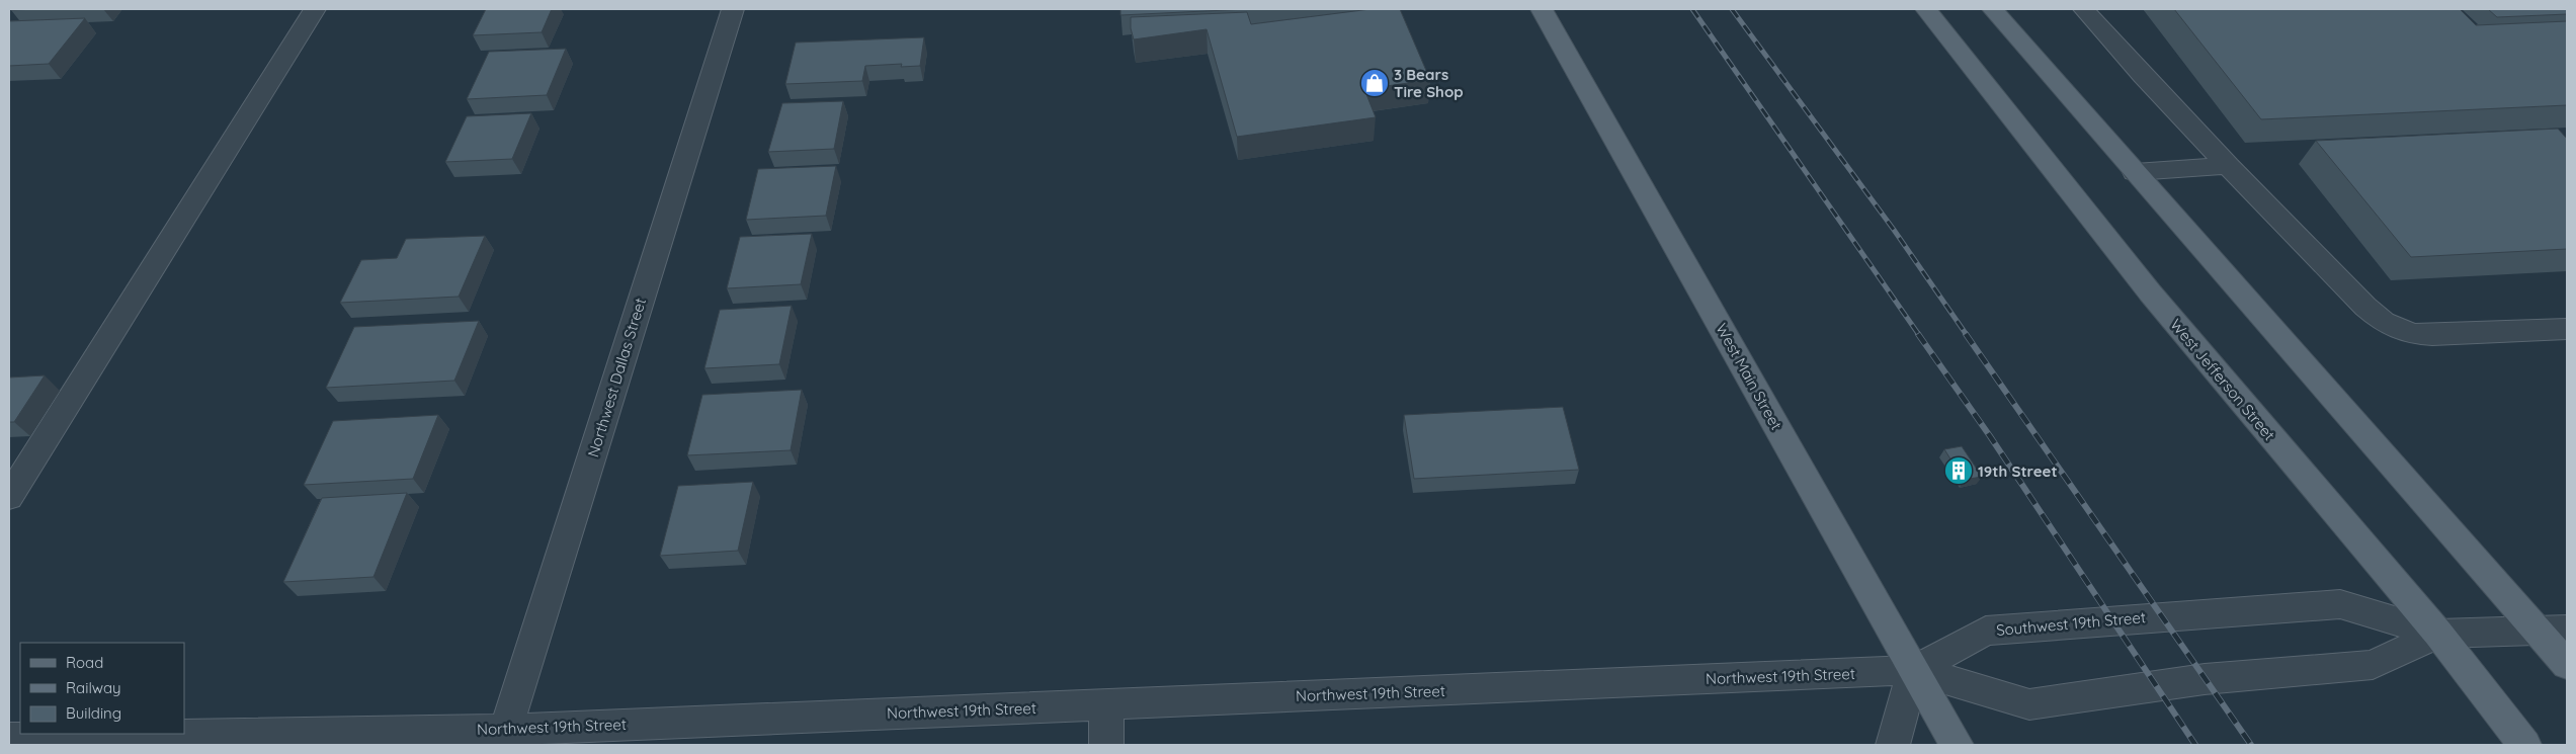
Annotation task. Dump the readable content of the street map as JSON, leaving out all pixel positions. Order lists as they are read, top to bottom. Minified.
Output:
{"streets":{"main road":["West Main Street","West Jefferson Street"],"street":["Northwest Dallas Street","Southwest 19th Street","Northwest 19th Street"]},"crossings":[["West Main Street","Southwest 19th Street"],["West Main Street","Northwest 19th Street"],["Northwest Dallas Street","Northwest 19th Street"],["West Jefferson Street","Southwest 19th Street"],["Southwest 19th Street","Northwest 19th Street"]],"places":{"shop":["3 Bears Tire Shop"],"building":["19th Street"]},"legend":["Road","Railway","Building"]}
